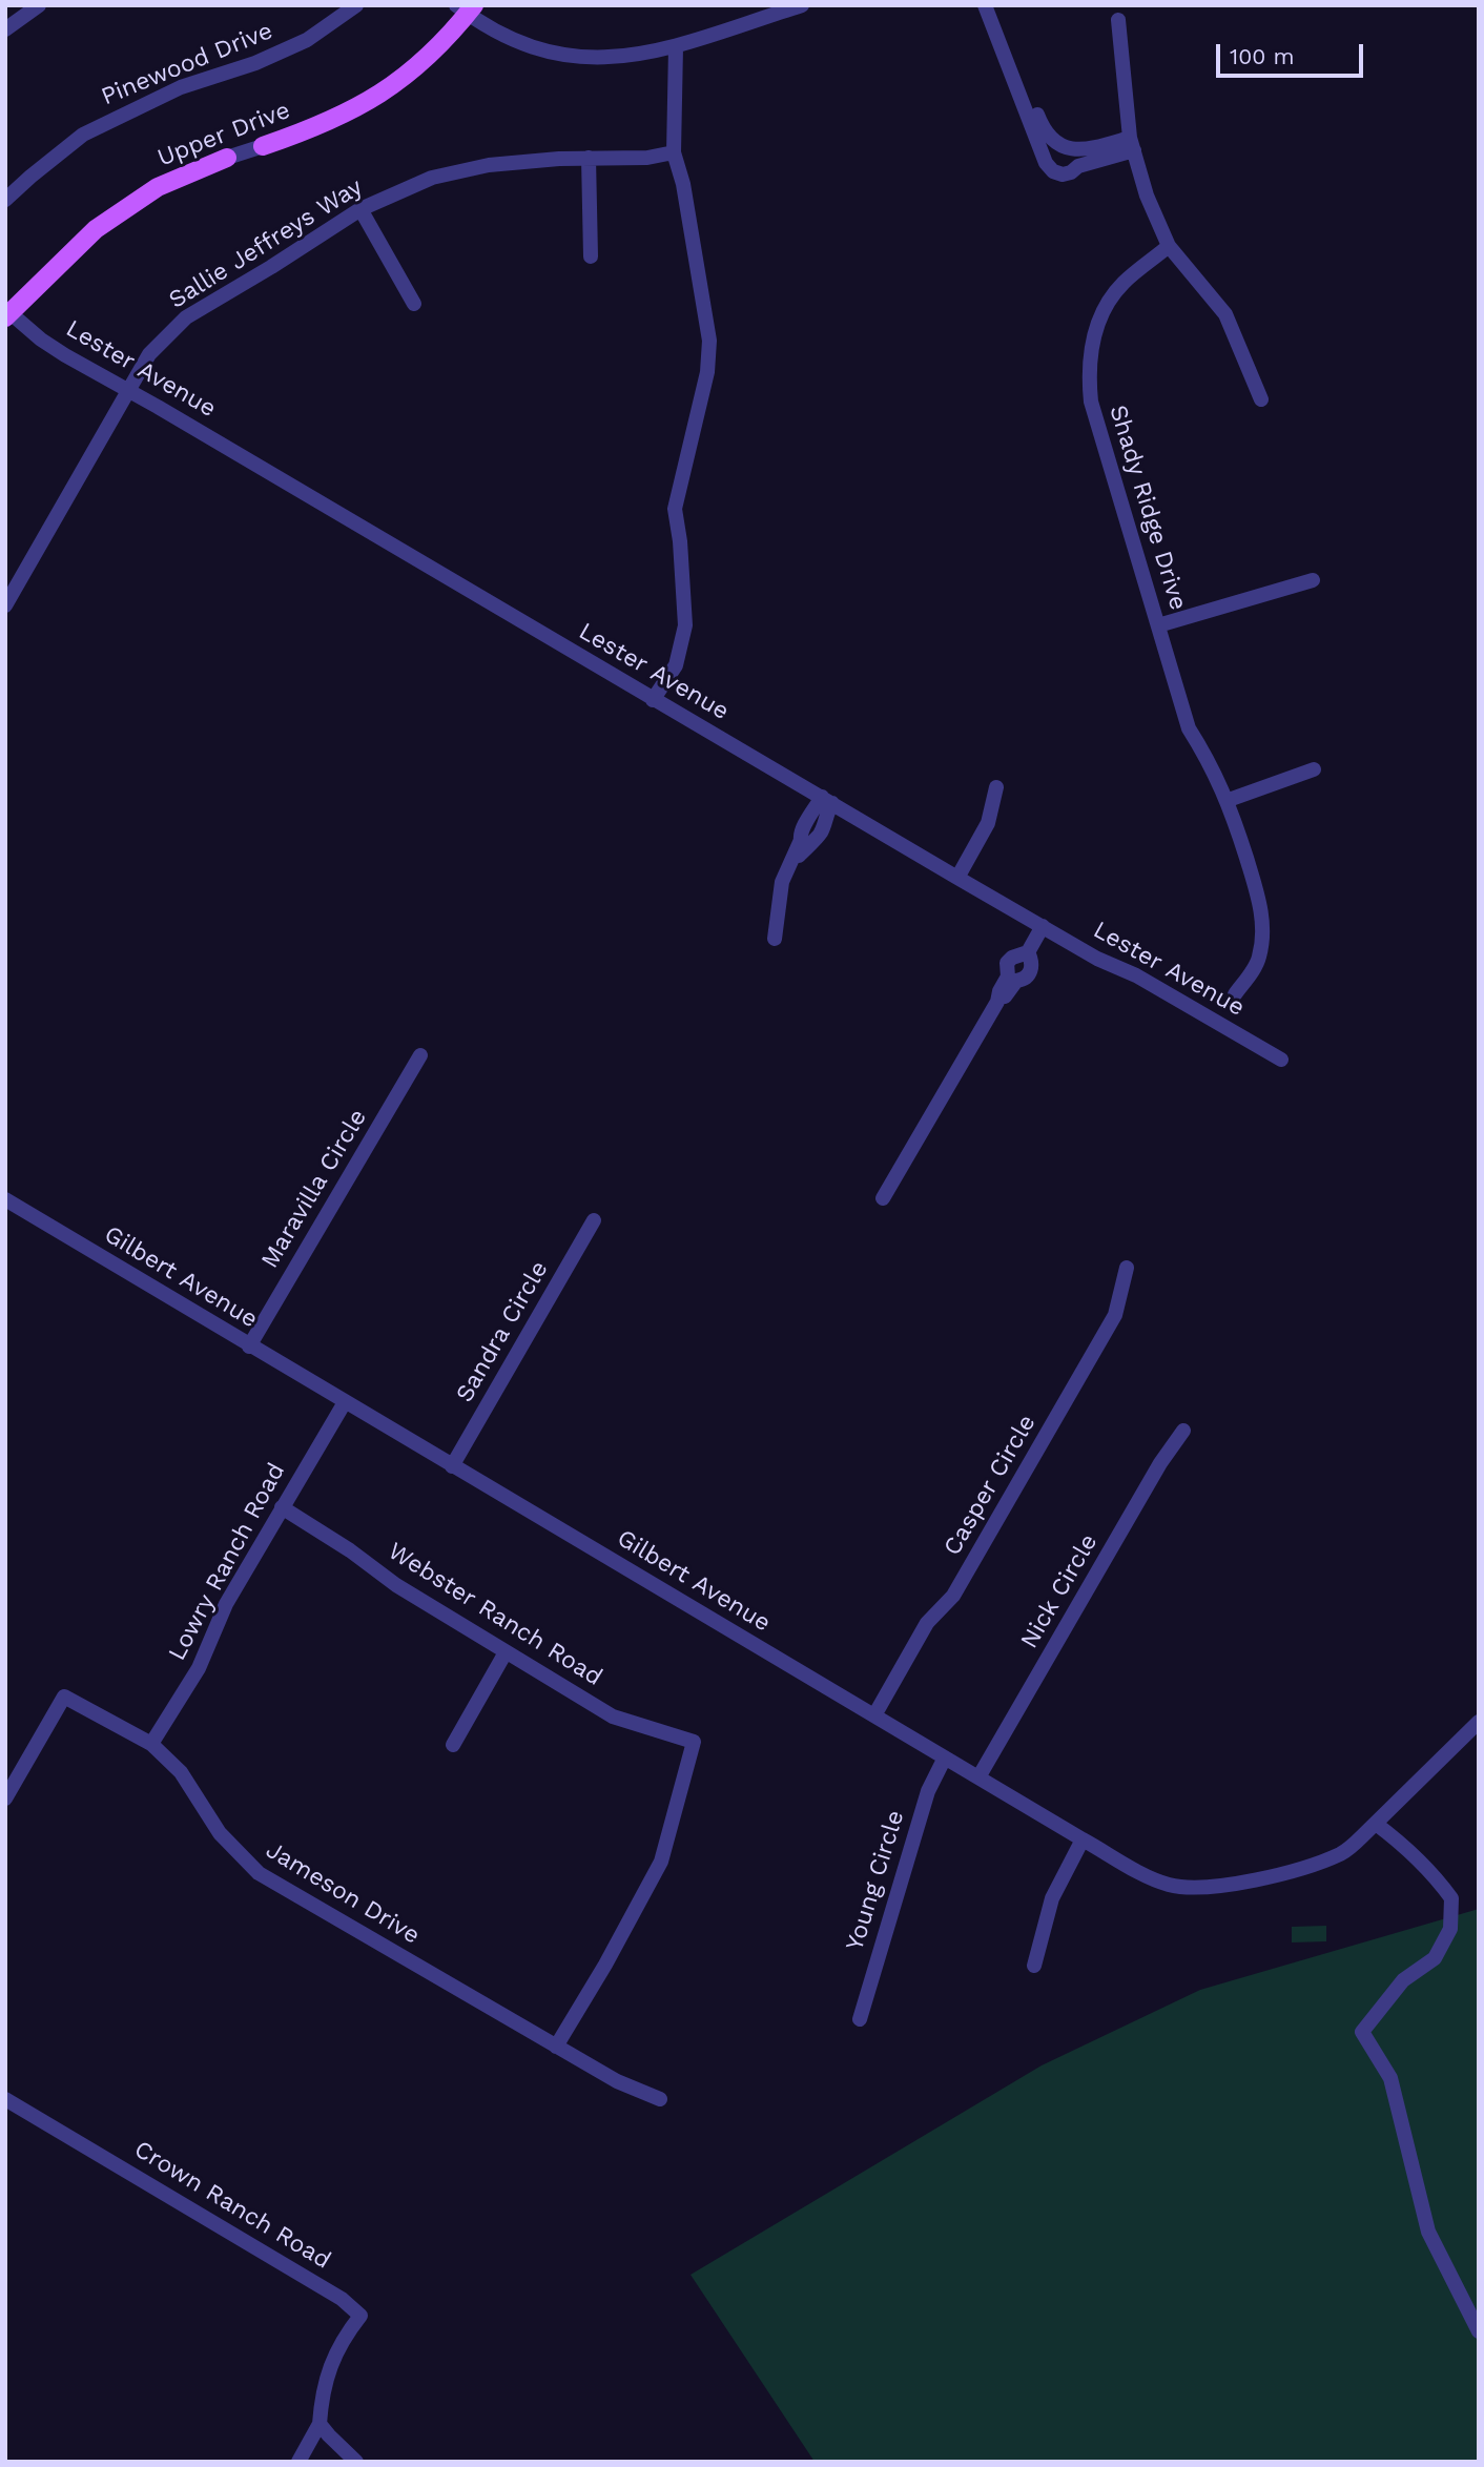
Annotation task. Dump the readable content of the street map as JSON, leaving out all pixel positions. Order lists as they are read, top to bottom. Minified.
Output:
{"streets":{"main road":["Upper Drive"],"street":["Pinewood Drive","Sallie Jeffreys Way","Lester Avenue","Shady Ridge Drive","Maravilla Circle","Gilbert Avenue","Sandra Circle","Casper Circle","Lowry Ranch Road","Nick Circle","Webster Ranch Road","Young Circle","Jameson Drive","Crown Ranch Road"]},"crossings":[["Upper Drive","Lester Avenue"],["Sallie Jeffreys Way","Lester Avenue"],["Maravilla Circle","Gilbert Avenue"],["Gilbert Avenue","Sandra Circle"],["Gilbert Avenue","Casper Circle"],["Gilbert Avenue","Lowry Ranch Road"],["Gilbert Avenue","Nick Circle"],["Gilbert Avenue","Young Circle"],["Lowry Ranch Road","Webster Ranch Road"],["Lowry Ranch Road","Jameson Drive"],["Webster Ranch Road","Jameson Drive"]],"scale_bar":"100 m"}
